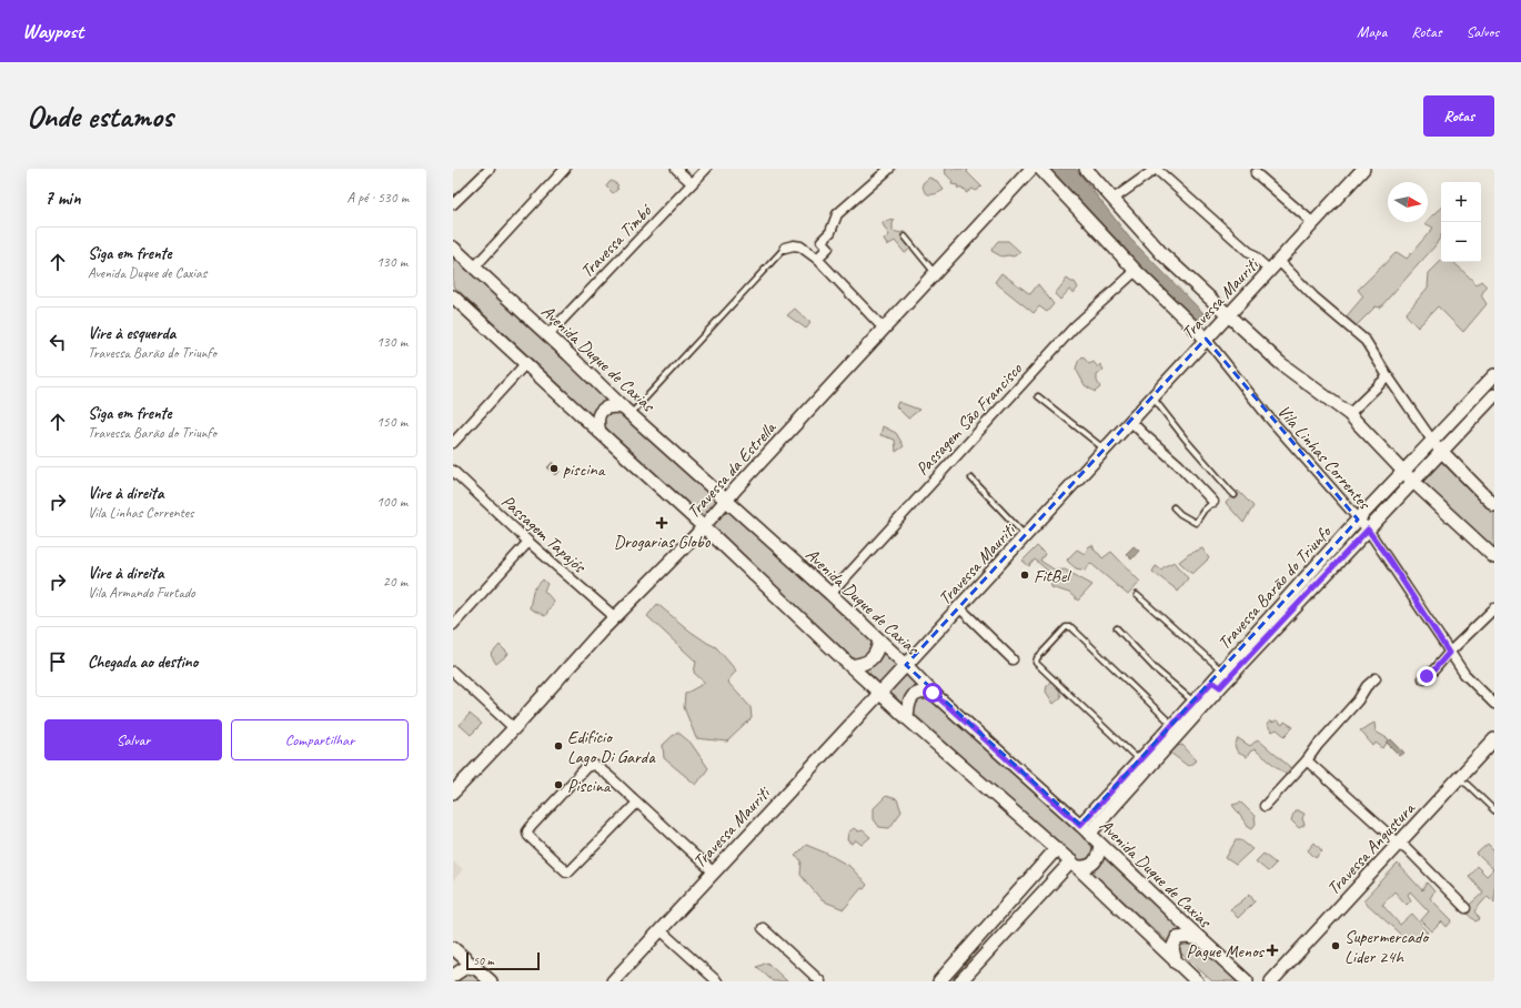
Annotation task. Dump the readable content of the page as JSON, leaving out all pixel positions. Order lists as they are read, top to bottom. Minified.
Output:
{"streets":{"street":["Travessa Timbó","Travessa Mauriti","Avenida Duque de Caxias","Passagem São Francisco","Vila Linhas Correntes","Travessa da Estrella","Passagem Tapajós","Travessa Barão do Triunfo","Travessa Angustura"]},"crossings":[["Travessa Timbó","Avenida Duque de Caxias"],["Travessa Mauriti","Avenida Duque de Caxias"],["Travessa Mauriti","Vila Linhas Correntes"],["Avenida Duque de Caxias","Passagem São Francisco"],["Avenida Duque de Caxias","Travessa da Estrella"],["Avenida Duque de Caxias","Travessa Barão do Triunfo"],["Vila Linhas Correntes","Travessa Barão do Triunfo"],["Travessa da Estrella","Passagem Tapajós"]],"places":{"other":["piscina","FitBel","Edifício Lago Di Garda","Piscina","Supermercado Lider 24h"],"health":["Drogarias Globo","Pague Menos"]},"scale_bar":"50 m","north":"right","page":{"header":"Waypost","nav":["Mapa","Rotas","Salvos"],"buttons":["Rotas",["Salvar","Compartilhar"]],"title":"Onde estamos","heading":["7 min","A pé · 530 m"],"map_buttons":["+","−"],"list":[["Siga em frente","Avenida Duque de Caxias","130 m"],["Vire à esquerda","Travessa Barão do Triunfo","130 m"],["Siga em frente","Travessa Barão do Triunfo","150 m"],["Vire à direita","Vila Linhas Correntes","100 m"],["Vire à direita","Vila Armando Furtado","20 m"],"Chegada ao destino"],"scale":"50 m"}}
